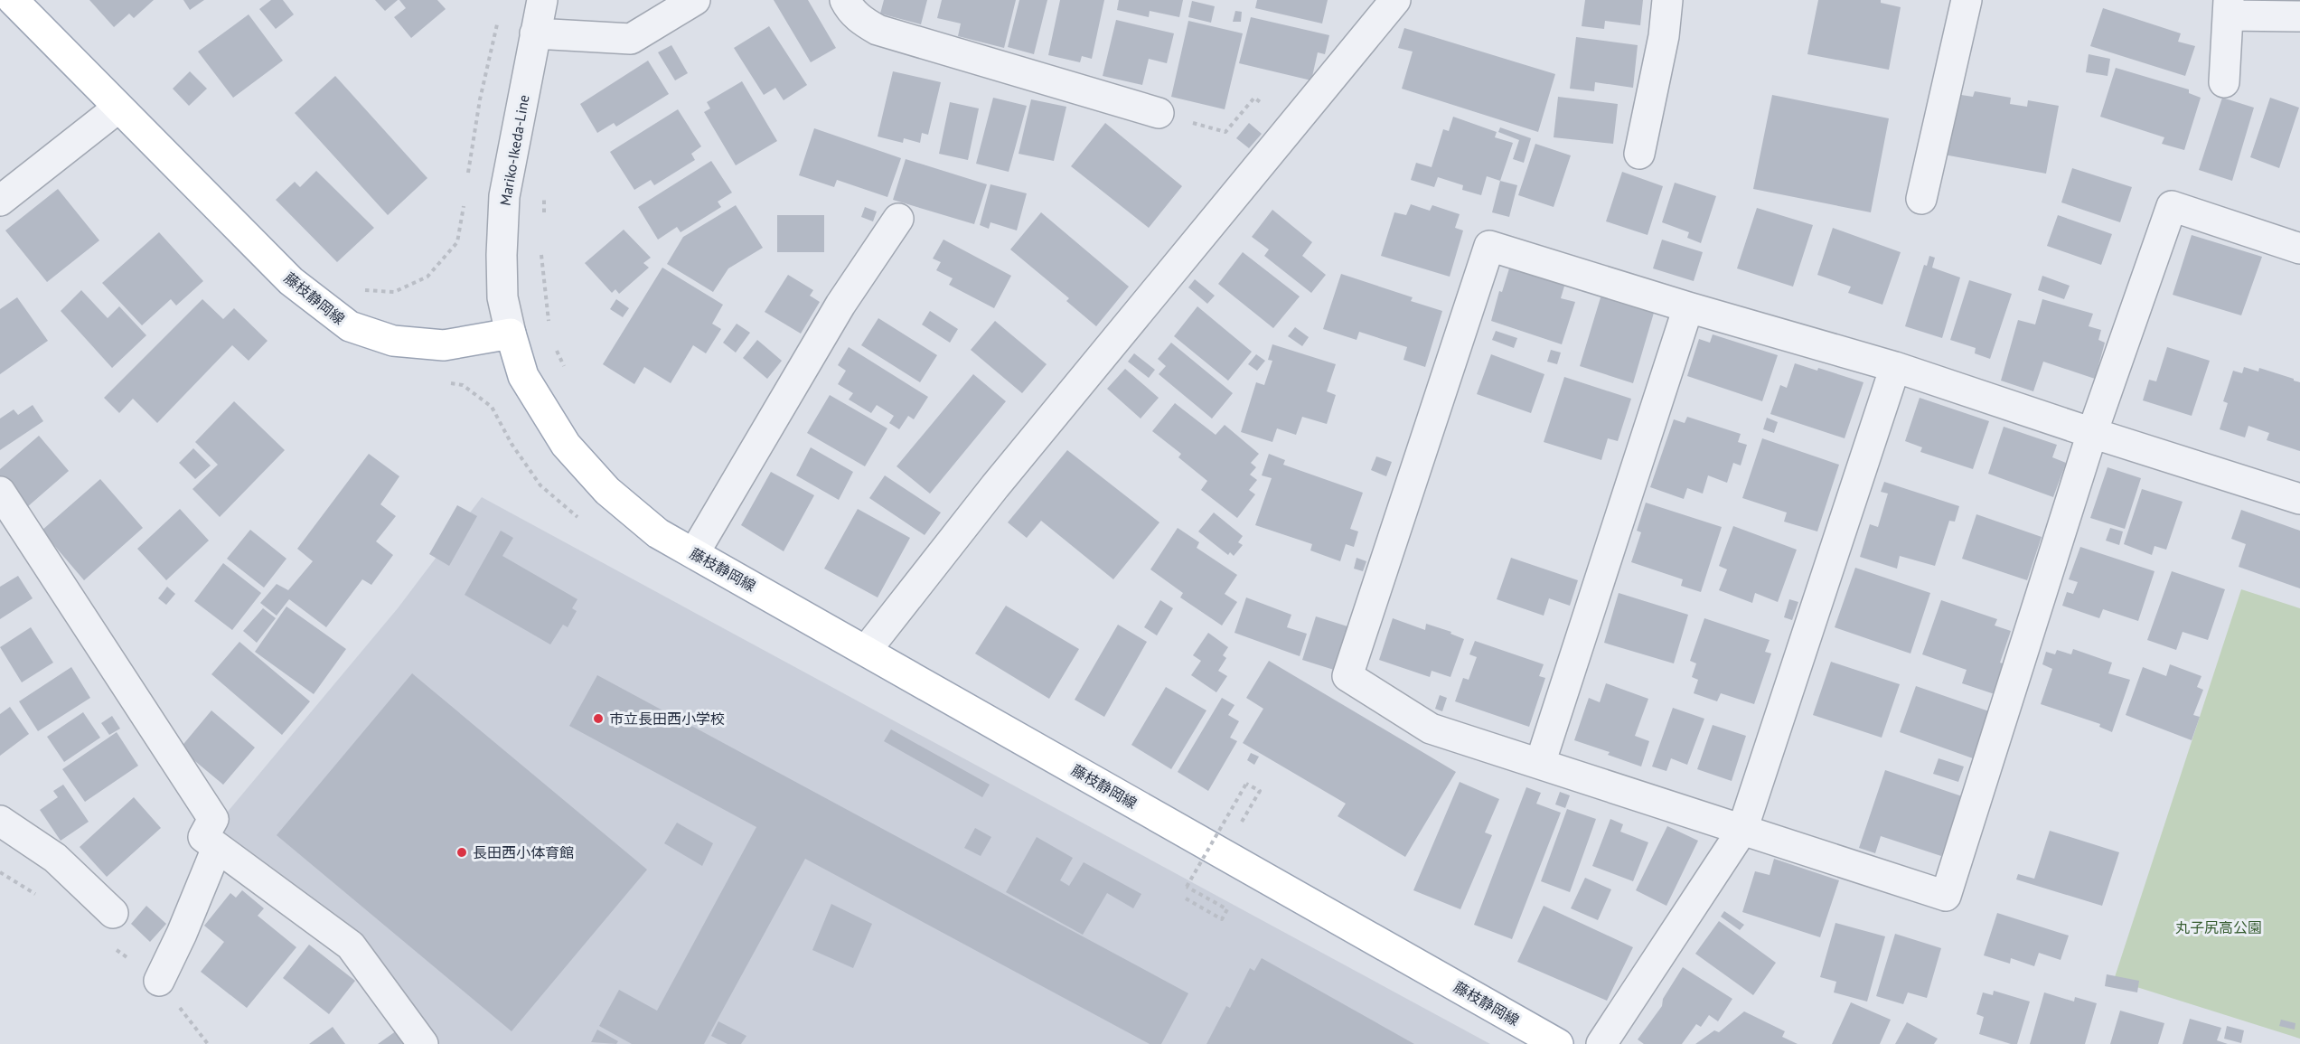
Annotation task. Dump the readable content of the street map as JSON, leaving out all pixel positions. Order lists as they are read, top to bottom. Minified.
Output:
{"streets":{"main road":["藤枝静岡線"],"street":["Mariko-Ikeda-Line"]},"crossings":[["Mariko-Ikeda-Line","藤枝静岡線"]],"parks":["丸子尻高公園"],"places":["市立長田西小学校","長田西小体育館"]}
